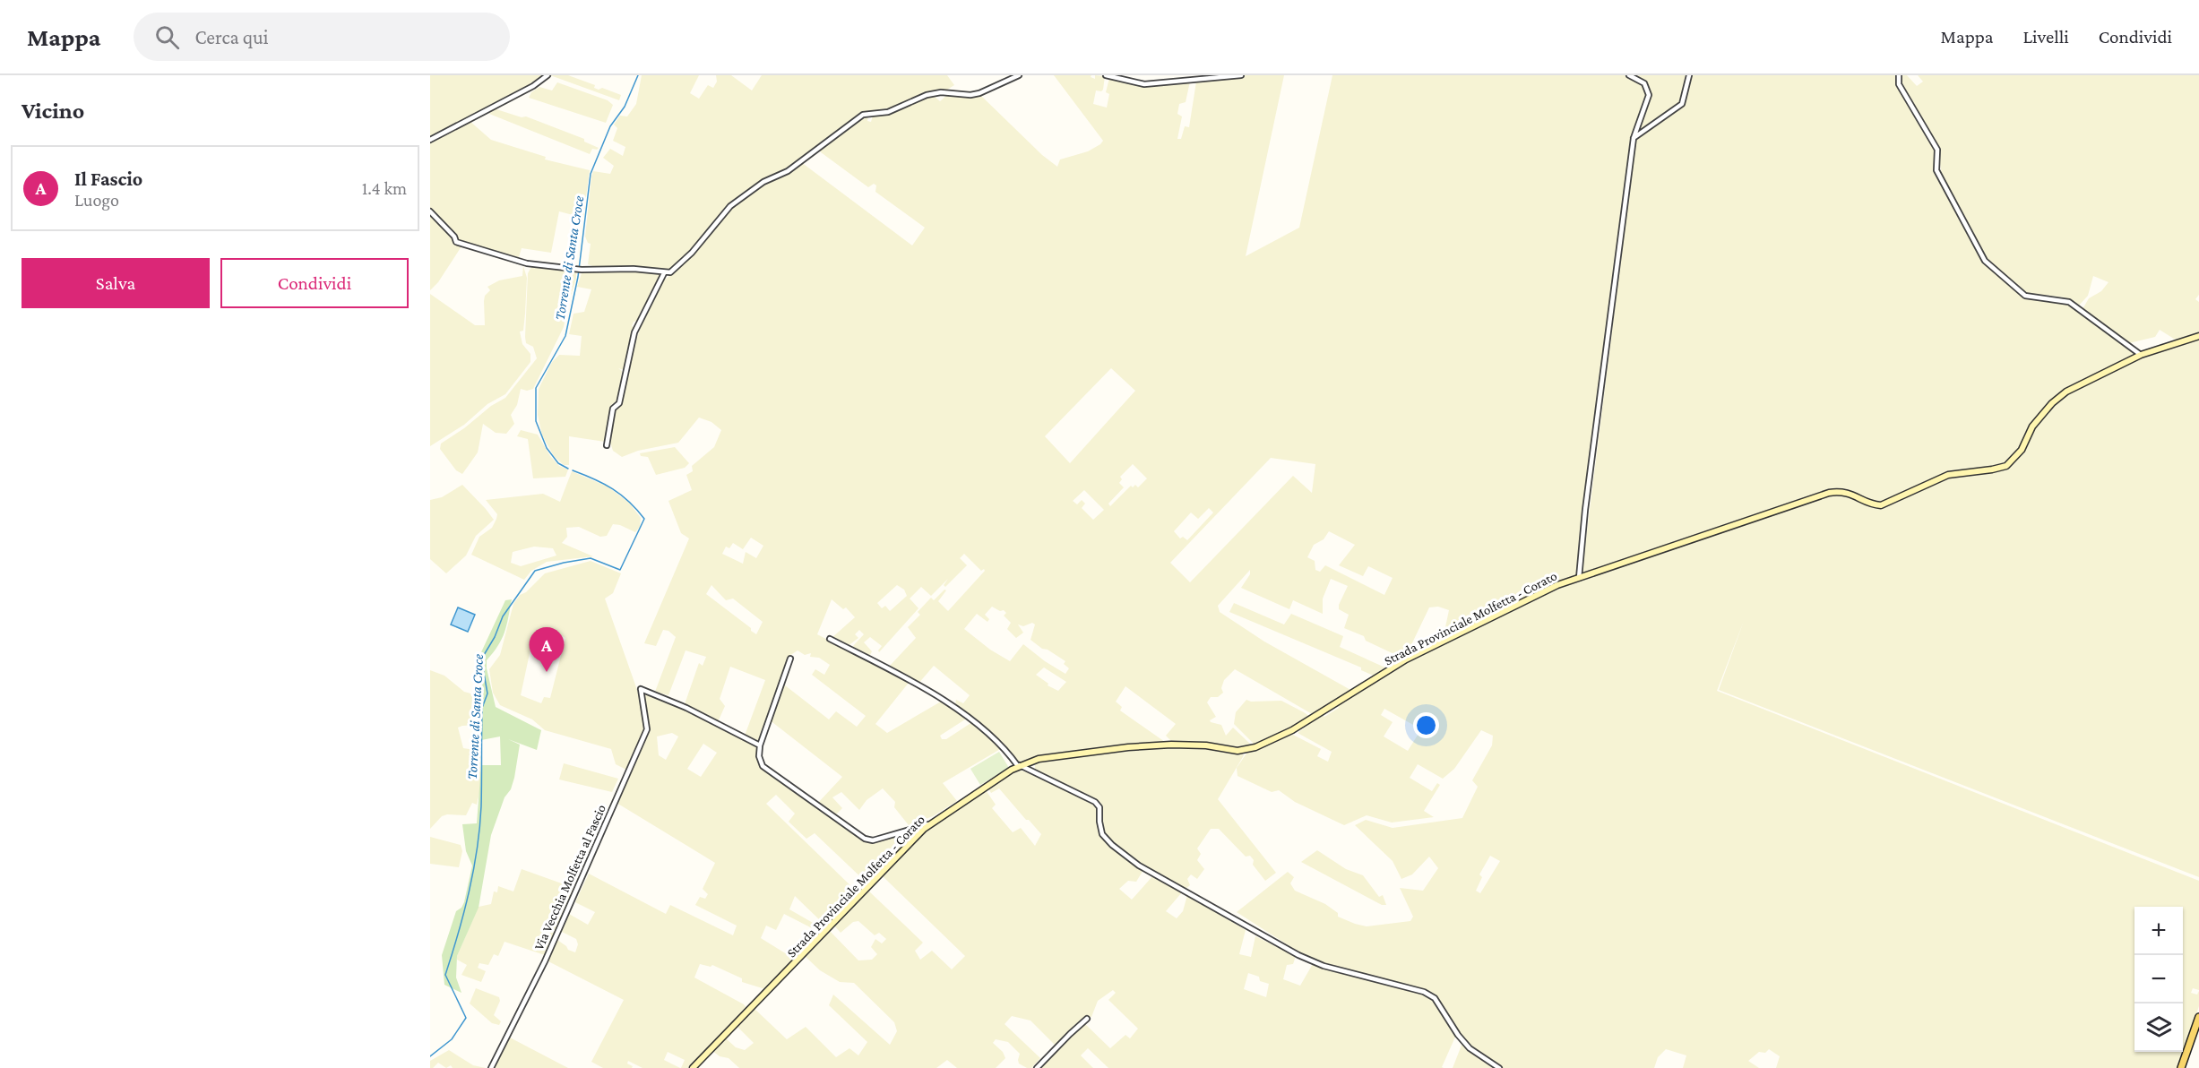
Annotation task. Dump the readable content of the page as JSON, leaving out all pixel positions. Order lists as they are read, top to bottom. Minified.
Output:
{"streets":{"street":["Strada Provinciale Molfetta - Corato","Via Vecchia Molfetta al Fascio"]},"water":["Torrente di Santa Croce"],"page":{"header":"Mappa","search":"Cerca qui","nav":["Mappa","Livelli","Condividi"],"heading":"Vicino","list":[{"mark":"A","name":"Il Fascio","note":"Luogo","value":"1.4 km"}],"buttons":["Salva","Condividi"],"pins":"A","map_buttons":["+","−"]}}
